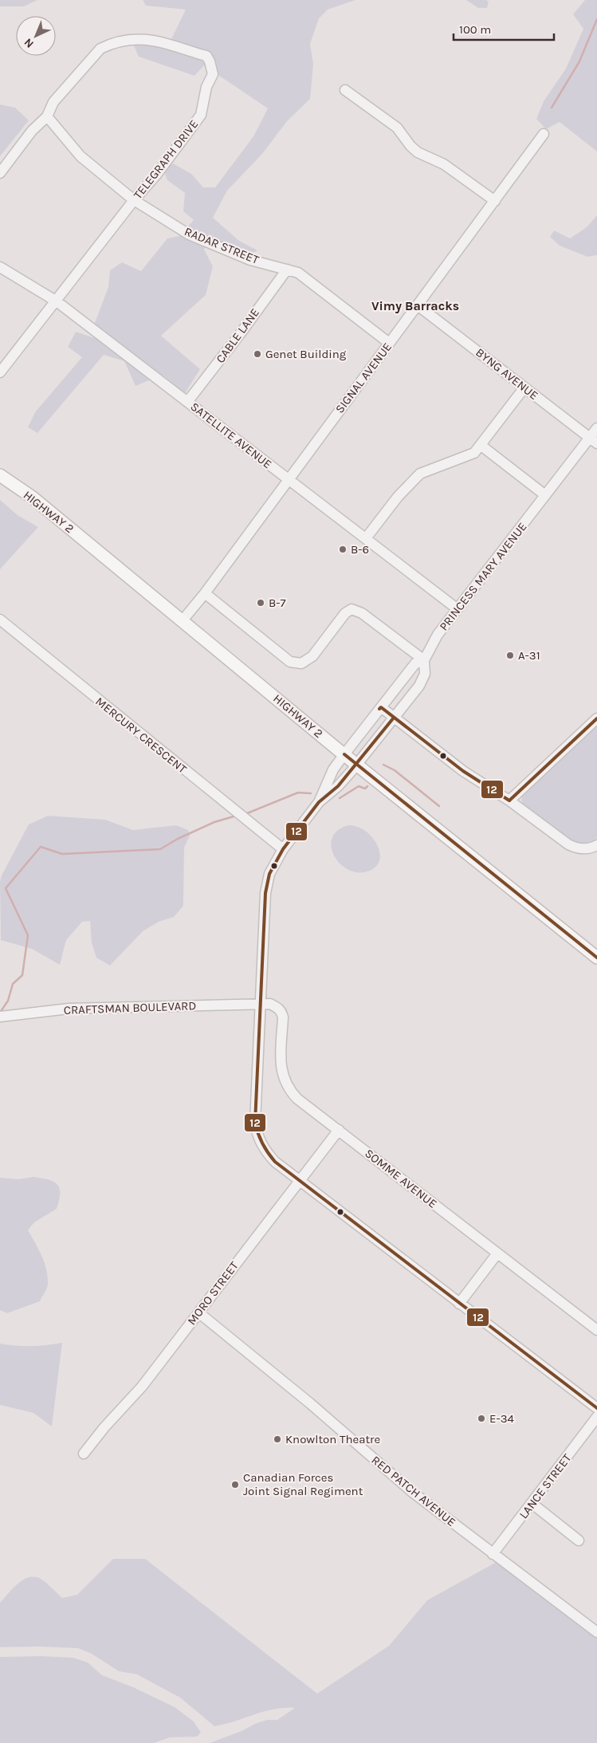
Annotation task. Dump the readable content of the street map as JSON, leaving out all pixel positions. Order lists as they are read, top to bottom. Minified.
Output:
{"streets":{"main road":["HIGHWAY 2"],"street":["TELEGRAPH DRIVE","RADAR STREET","CABLE LANE","BYNG AVENUE","SIGNAL AVENUE","SATELLITE AVENUE","PRINCESS MARY AVENUE","MERCURY CRESCENT","CRAFTSMAN BOULEVARD","SOMME AVENUE","MORO STREET","LANCE STREET","RED PATCH AVENUE"]},"crossings":[["TELEGRAPH DRIVE","RADAR STREET"],["TELEGRAPH DRIVE","SATELLITE AVENUE"],["RADAR STREET","CABLE LANE"],["RADAR STREET","SIGNAL AVENUE"],["CABLE LANE","SATELLITE AVENUE"],["BYNG AVENUE","SIGNAL AVENUE"],["BYNG AVENUE","PRINCESS MARY AVENUE"],["SIGNAL AVENUE","SATELLITE AVENUE"],["SIGNAL AVENUE","HIGHWAY 2"],["SATELLITE AVENUE","PRINCESS MARY AVENUE"],["HIGHWAY 2","PRINCESS MARY AVENUE"],["CRAFTSMAN BOULEVARD","SOMME AVENUE"],["SOMME AVENUE","MORO STREET"],["MORO STREET","RED PATCH AVENUE"],["LANCE STREET","RED PATCH AVENUE"]],"districts":["Vimy Barracks"],"places":["Genet Building","B-6","B-7","A-31","E-34","Knowlton Theatre","Canadian Forces Joint Signal Regiment"],"lines":["transit line 12"],"scale_bar":"100 m","north":"bottom left"}
